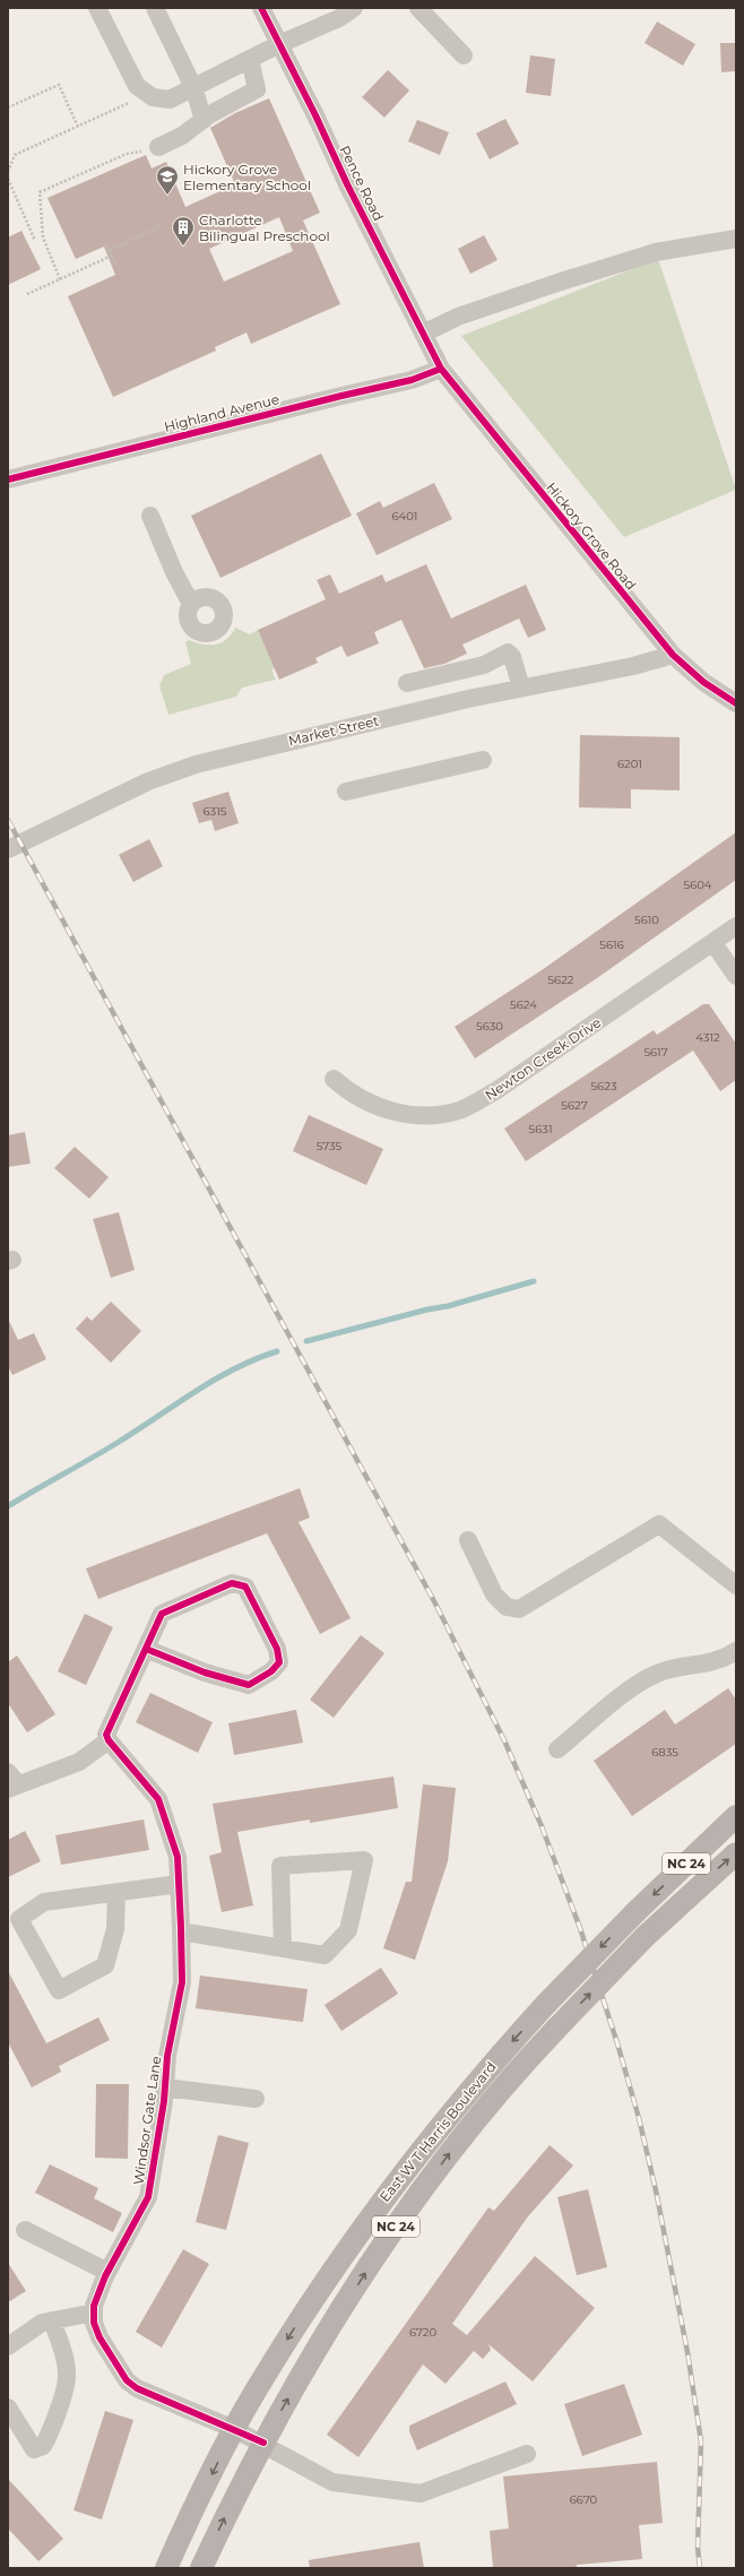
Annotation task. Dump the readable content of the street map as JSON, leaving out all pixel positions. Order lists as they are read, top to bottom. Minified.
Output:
{"streets":{"main road":["NC 24","East W T Harris Boulevard"],"street":["Pence Road","Highland Avenue","Hickory Grove Road","Market Street","Newton Creek Drive","Windsor Gate Lane"]},"crossings":[["Pence Road","Highland Avenue"],["Pence Road","Hickory Grove Road"],["Highland Avenue","Hickory Grove Road"],["Hickory Grove Road","Market Street"],["Windsor Gate Lane","East W T Harris Boulevard"]],"places":{"school or university":["Hickory Grove Elementary School"],"building":["Charlotte Bilingual Preschool"]},"house_numbers":["6401","6201","6315","5604","5610","5616","5622","5624","5630","4312","5617","5623","5627","5631","5735","6835","6720","6670"]}
